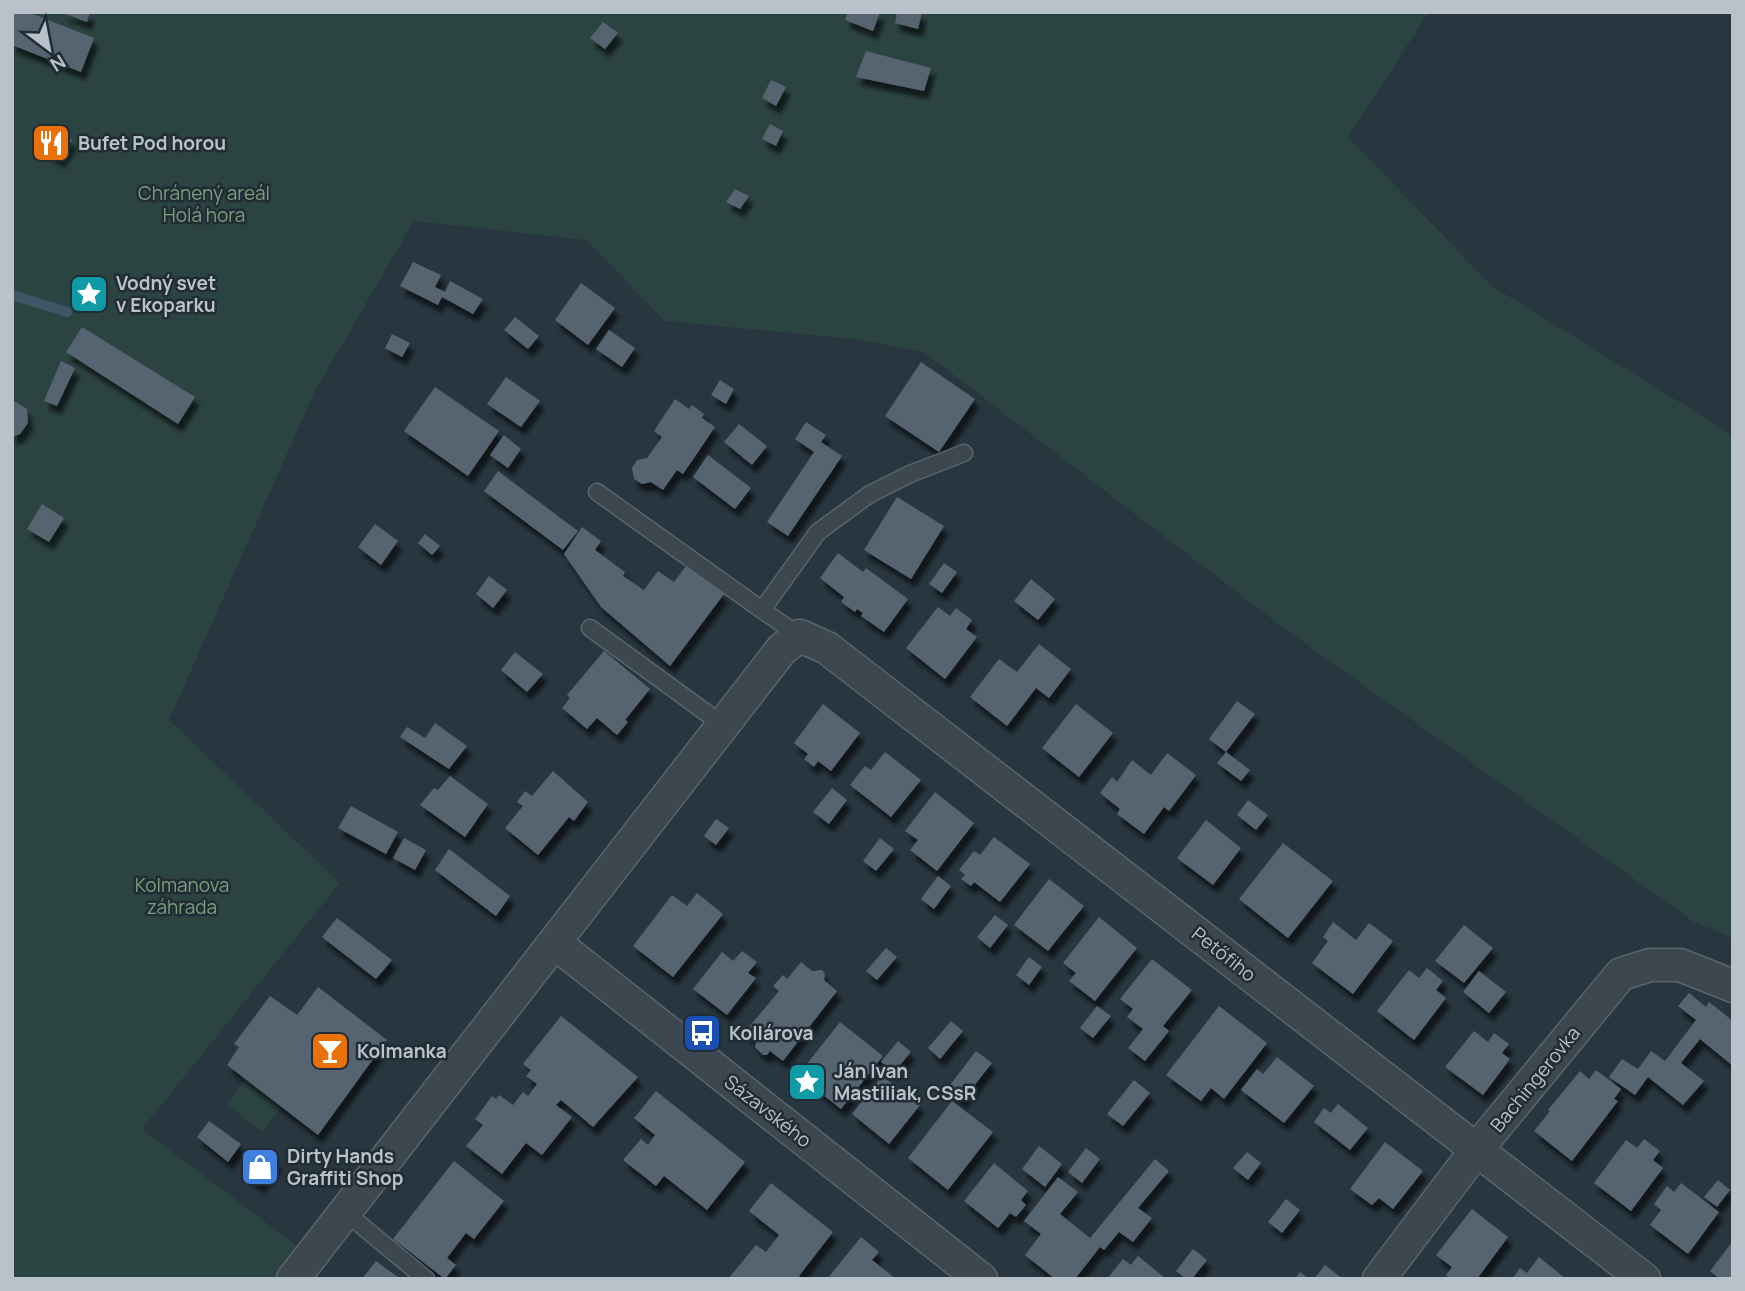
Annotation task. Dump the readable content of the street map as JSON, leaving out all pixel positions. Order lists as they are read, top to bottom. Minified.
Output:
{"streets":{"street":["Petőfiho","Bachingerovka","Sázavského"]},"crossings":[["Petőfiho","Bachingerovka"]],"parks":["Chránený areál Holá hora","Kolmanova záhrada"],"places":{"restaurant":["Bufet Pod horou"],"place":["Vodný svet v Ekoparku","Ján Ivan Mastiliak, CSsR"],"bus stop":["Kollárova"],"bar":["Kolmanka"],"shop":["Dirty Hands Graffiti Shop"]},"north":"bottom right"}
